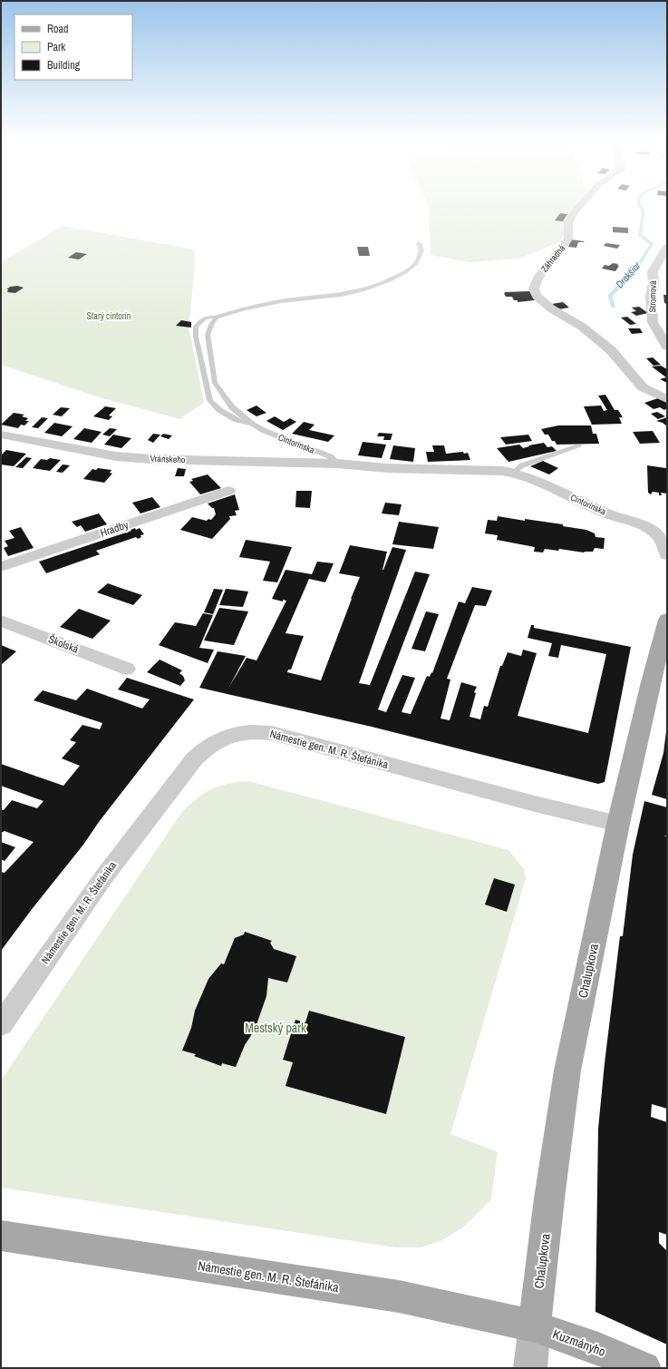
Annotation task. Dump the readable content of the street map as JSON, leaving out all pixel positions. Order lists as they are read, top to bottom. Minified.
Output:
{"streets":{"main road":["Námestie gen. M. R. Štefánika","Chalupkova","Kuzmányho"],"street":["Záhradná","Stromová","Cintorínska","Vránskeho","Hradby","Školská"]},"crossings":[["Cintorínska","Vránskeho"],["Námestie gen. M. R. Štefánika","Chalupkova"],["Námestie gen. M. R. Štefánika","Kuzmányho"],["Chalupkova","Kuzmányho"]],"water":["Drakšiar"],"parks":["Starý cintorín","Mestský park"],"legend":["Road","Park","Building"]}
